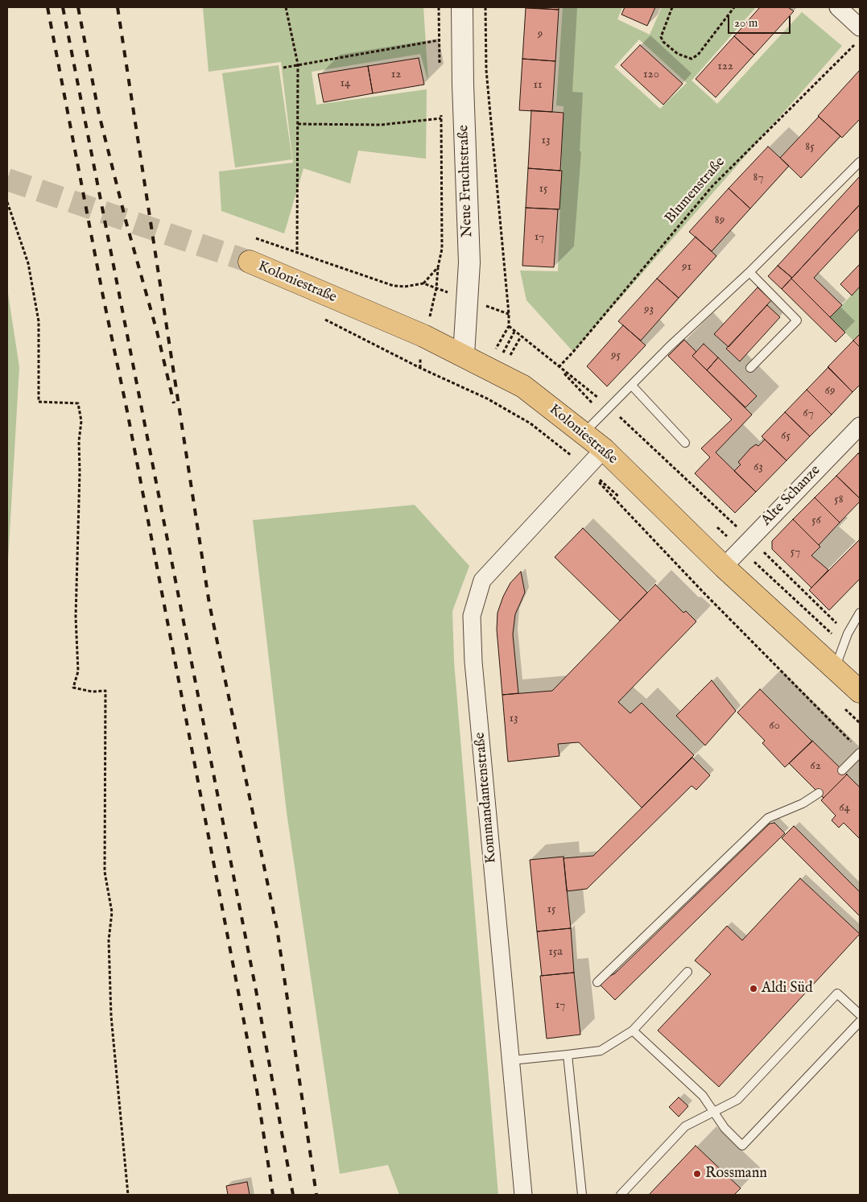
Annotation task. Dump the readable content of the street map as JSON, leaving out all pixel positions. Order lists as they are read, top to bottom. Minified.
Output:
{"streets":{"main road":["Koloniestraße"],"street":["Neue Fruchtstraße","Alte Schanze","Kommandantenstraße"],"path":["Blumenstraße"]},"crossings":[["Neue Fruchtstraße","Koloniestraße"],["Koloniestraße","Alte Schanze"],["Koloniestraße","Kommandantenstraße"]],"places":["Aldi Süd","Rossmann"],"house_numbers":["9","122","12","120","14","11","13","85","87","15","89","17","91","93","95","69","67","65","63","58","56","57","13","60","62","64","15","15a","17"],"scale_bar":"20 m"}
